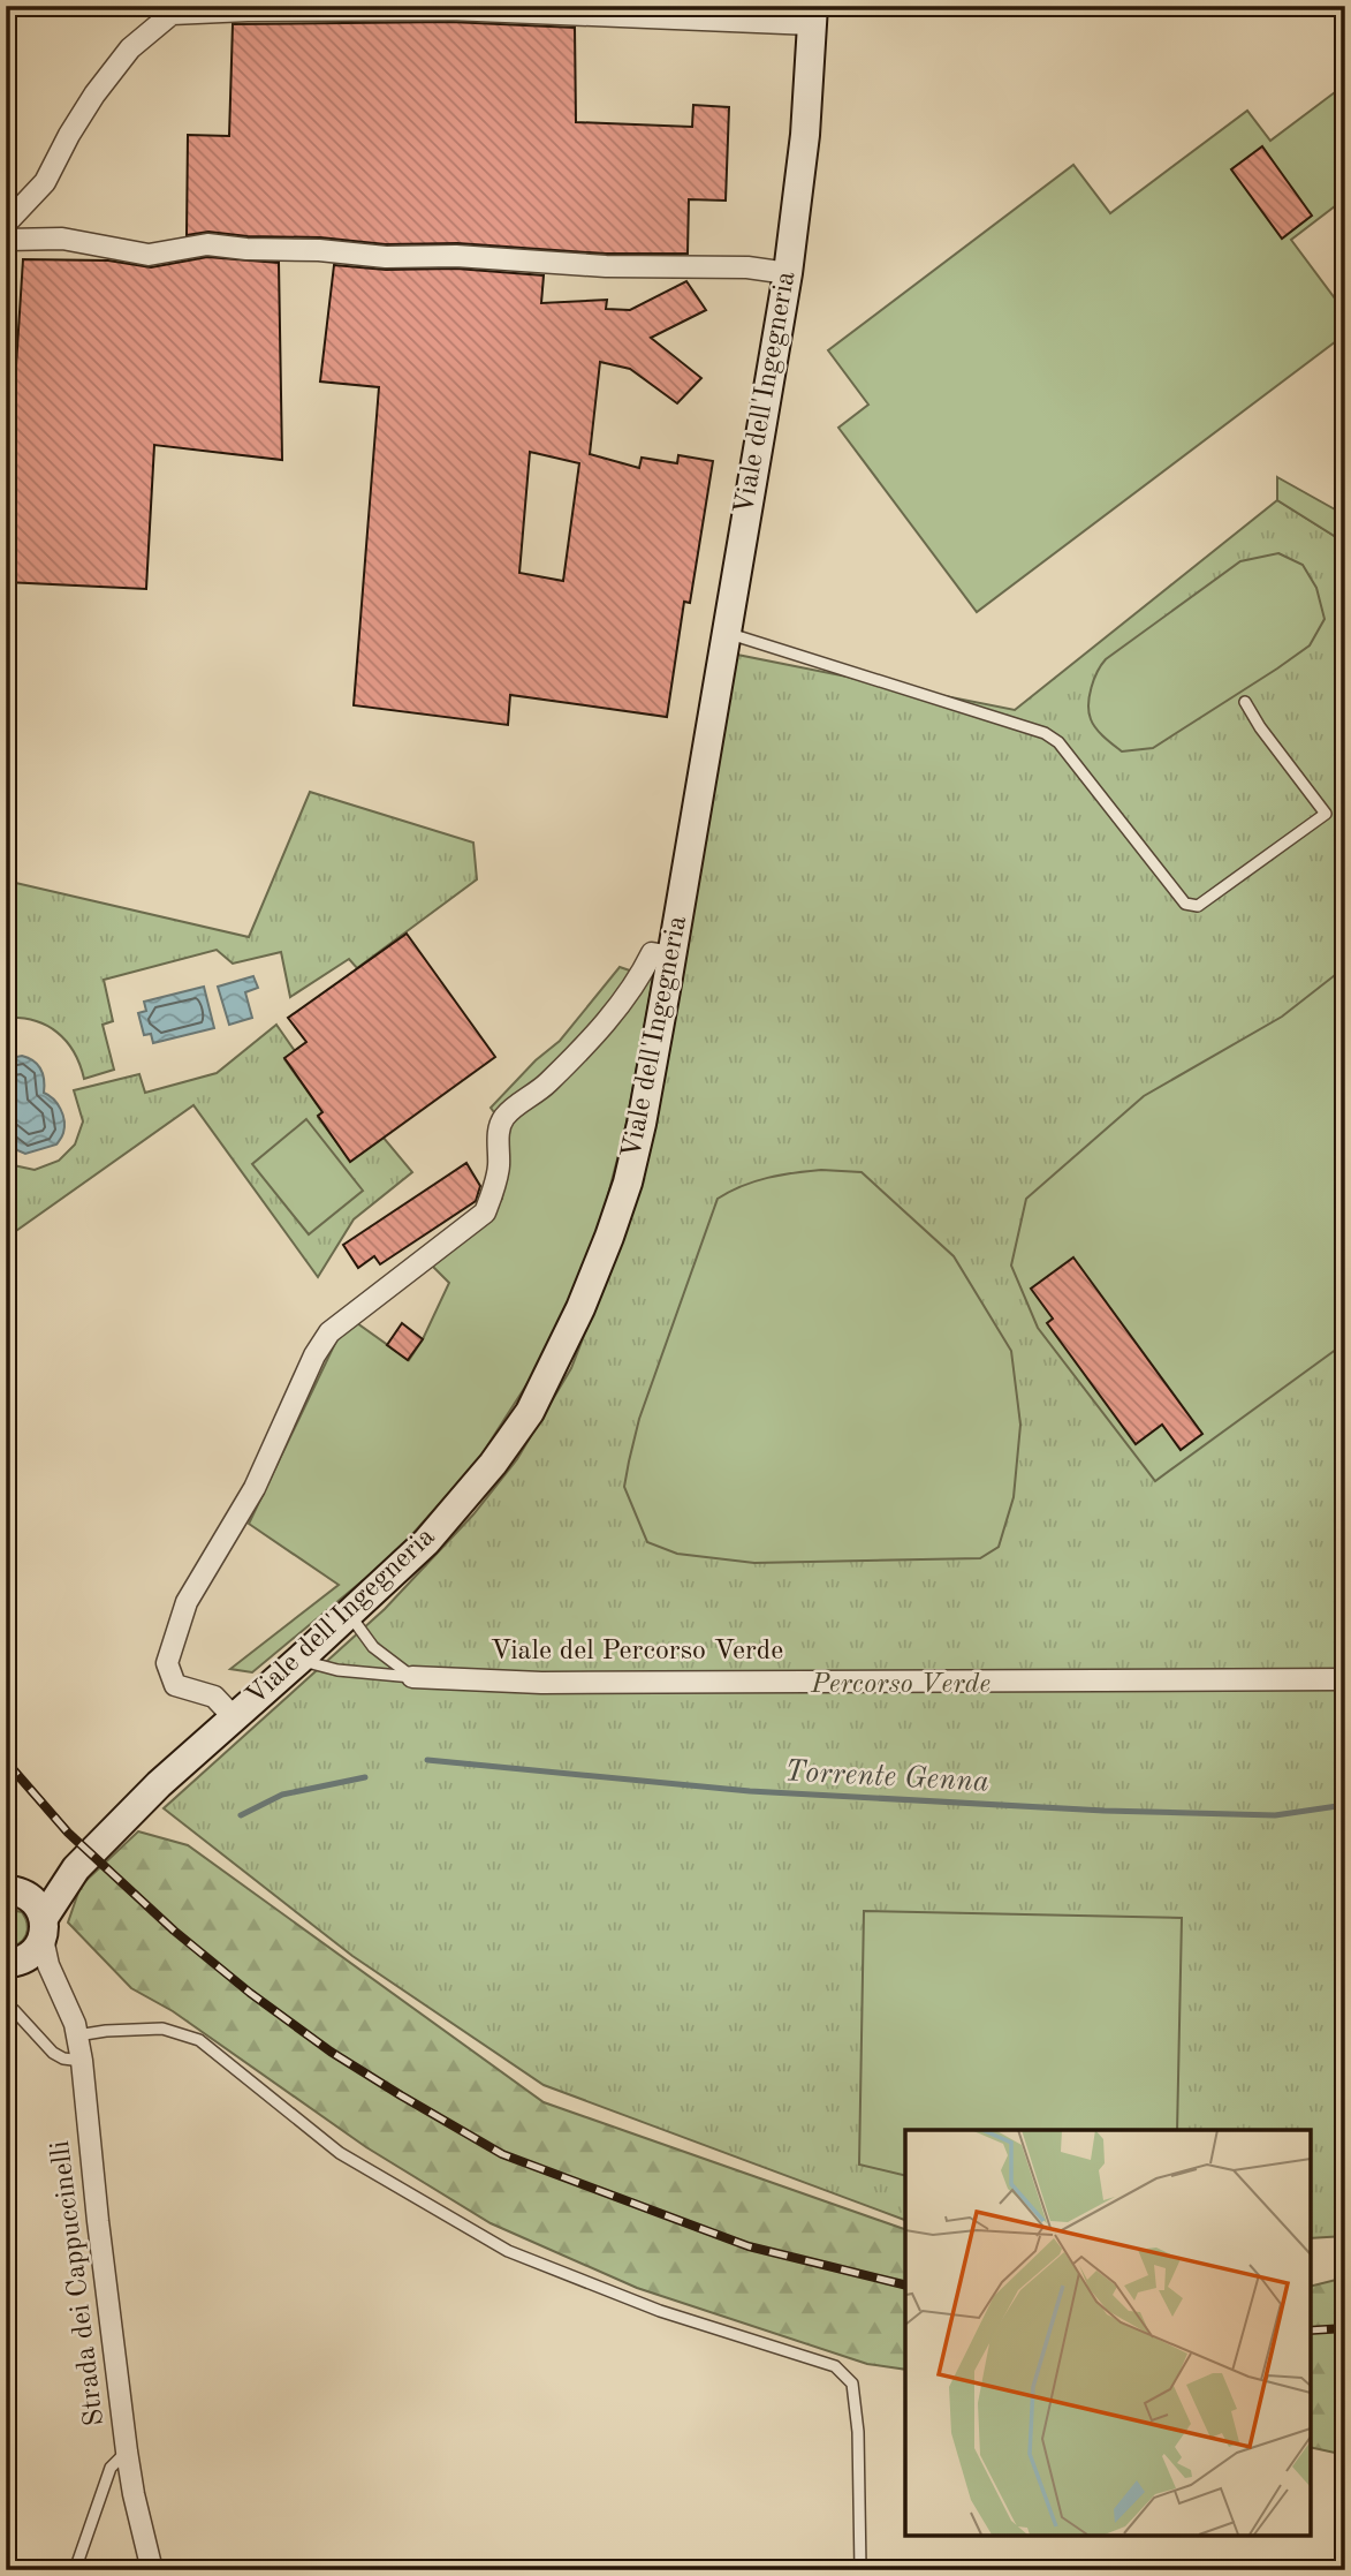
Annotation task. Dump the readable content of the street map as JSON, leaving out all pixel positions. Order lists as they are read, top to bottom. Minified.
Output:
{"streets":{"street":["Viale dell'Ingegneria","Viale del Percorso Verde","Strada dei Cappuccinelli"]},"crossings":[["Viale dell'Ingegneria","Viale del Percorso Verde"],["Viale dell'Ingegneria","Strada dei Cappuccinelli"]],"water":["Torrente Genna"],"parks":["Percorso Verde"]}
